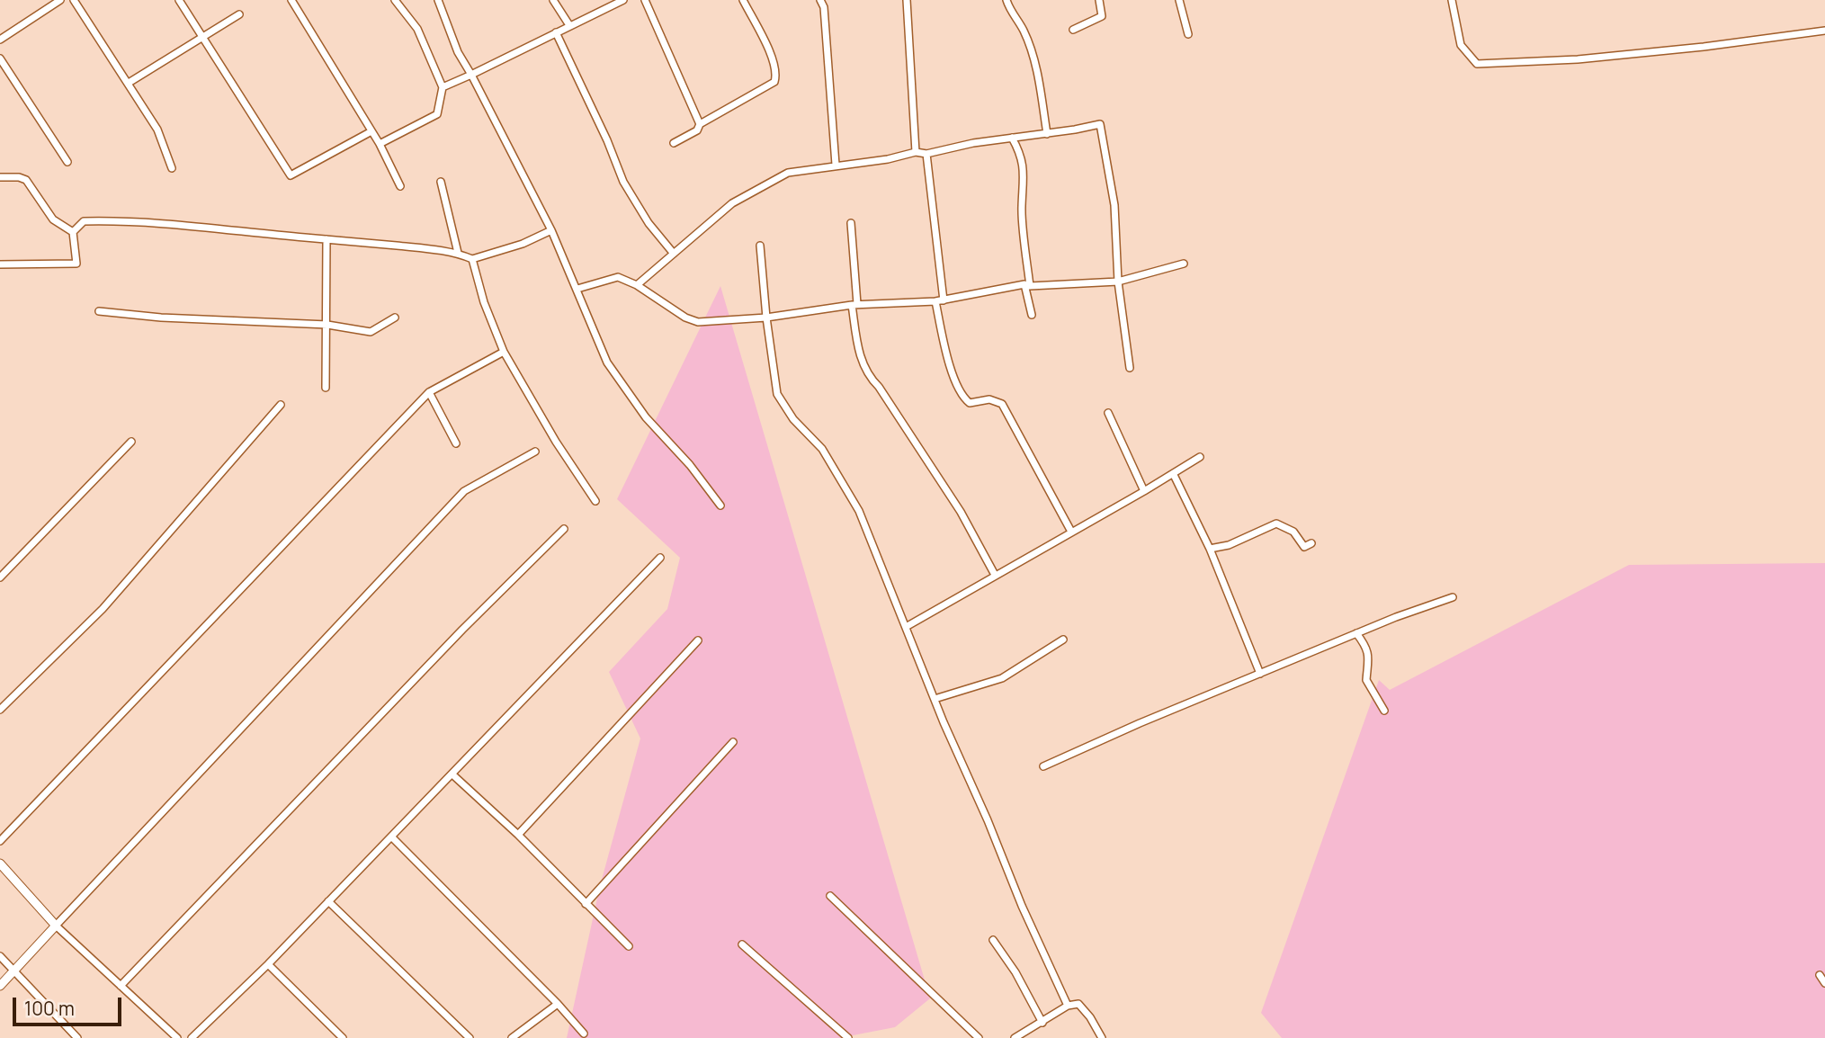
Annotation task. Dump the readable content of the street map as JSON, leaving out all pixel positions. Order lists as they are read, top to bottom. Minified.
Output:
{"scale_bar":"100 m"}
